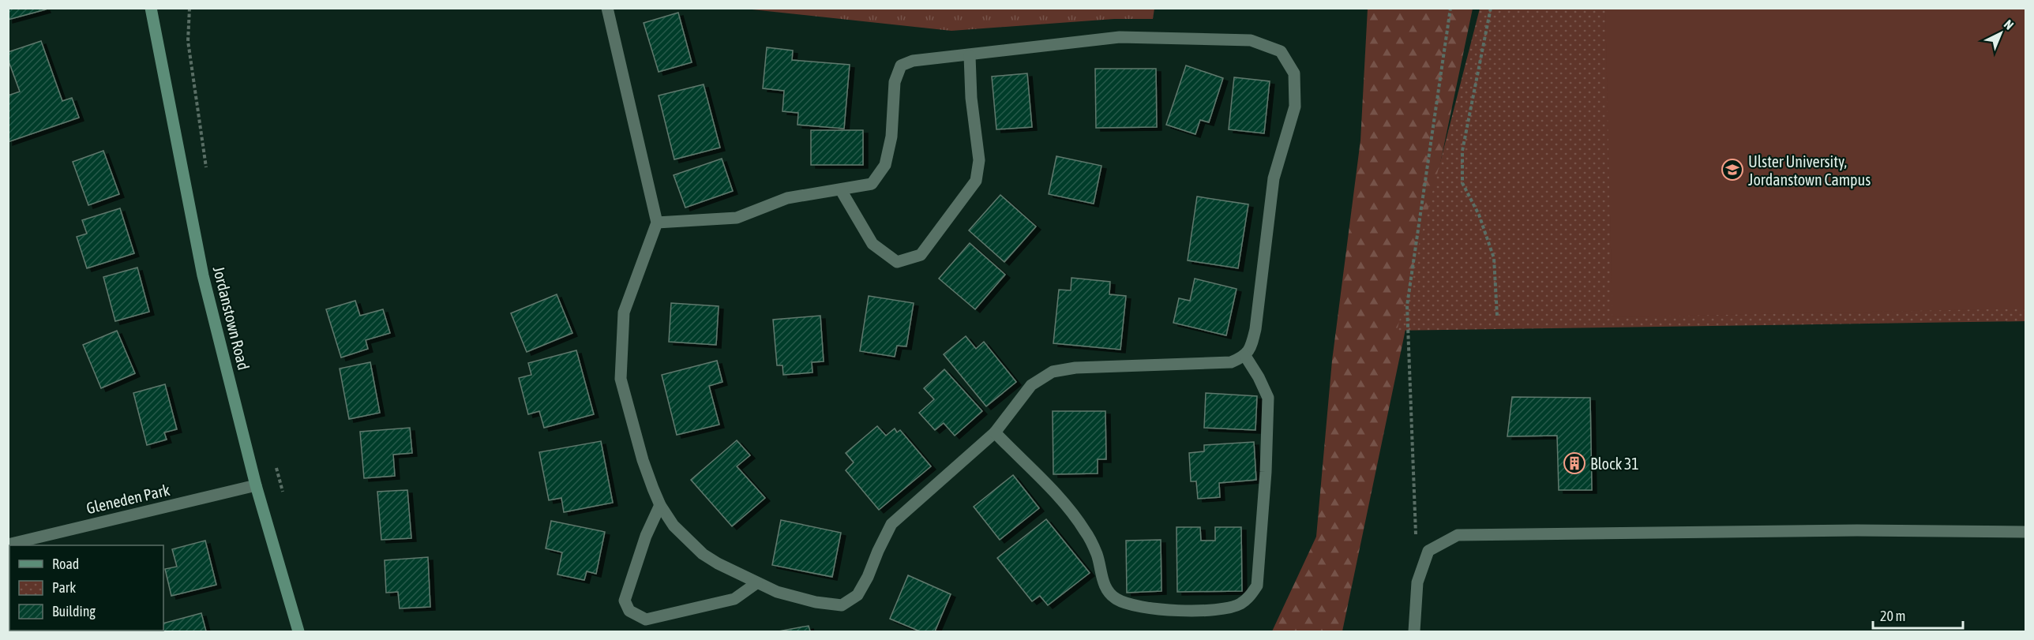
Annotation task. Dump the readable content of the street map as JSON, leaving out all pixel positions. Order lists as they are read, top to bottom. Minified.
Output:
{"streets":{"street":["Jordanstown Road","Gleneden Park"]},"crossings":[["Jordanstown Road","Gleneden Park"]],"places":{"school or university":["Ulster University, Jordanstown Campus"],"building":["Block 31"]},"legend":["Road","Park","Building"],"scale_bar":"20 m","north":"top right"}
